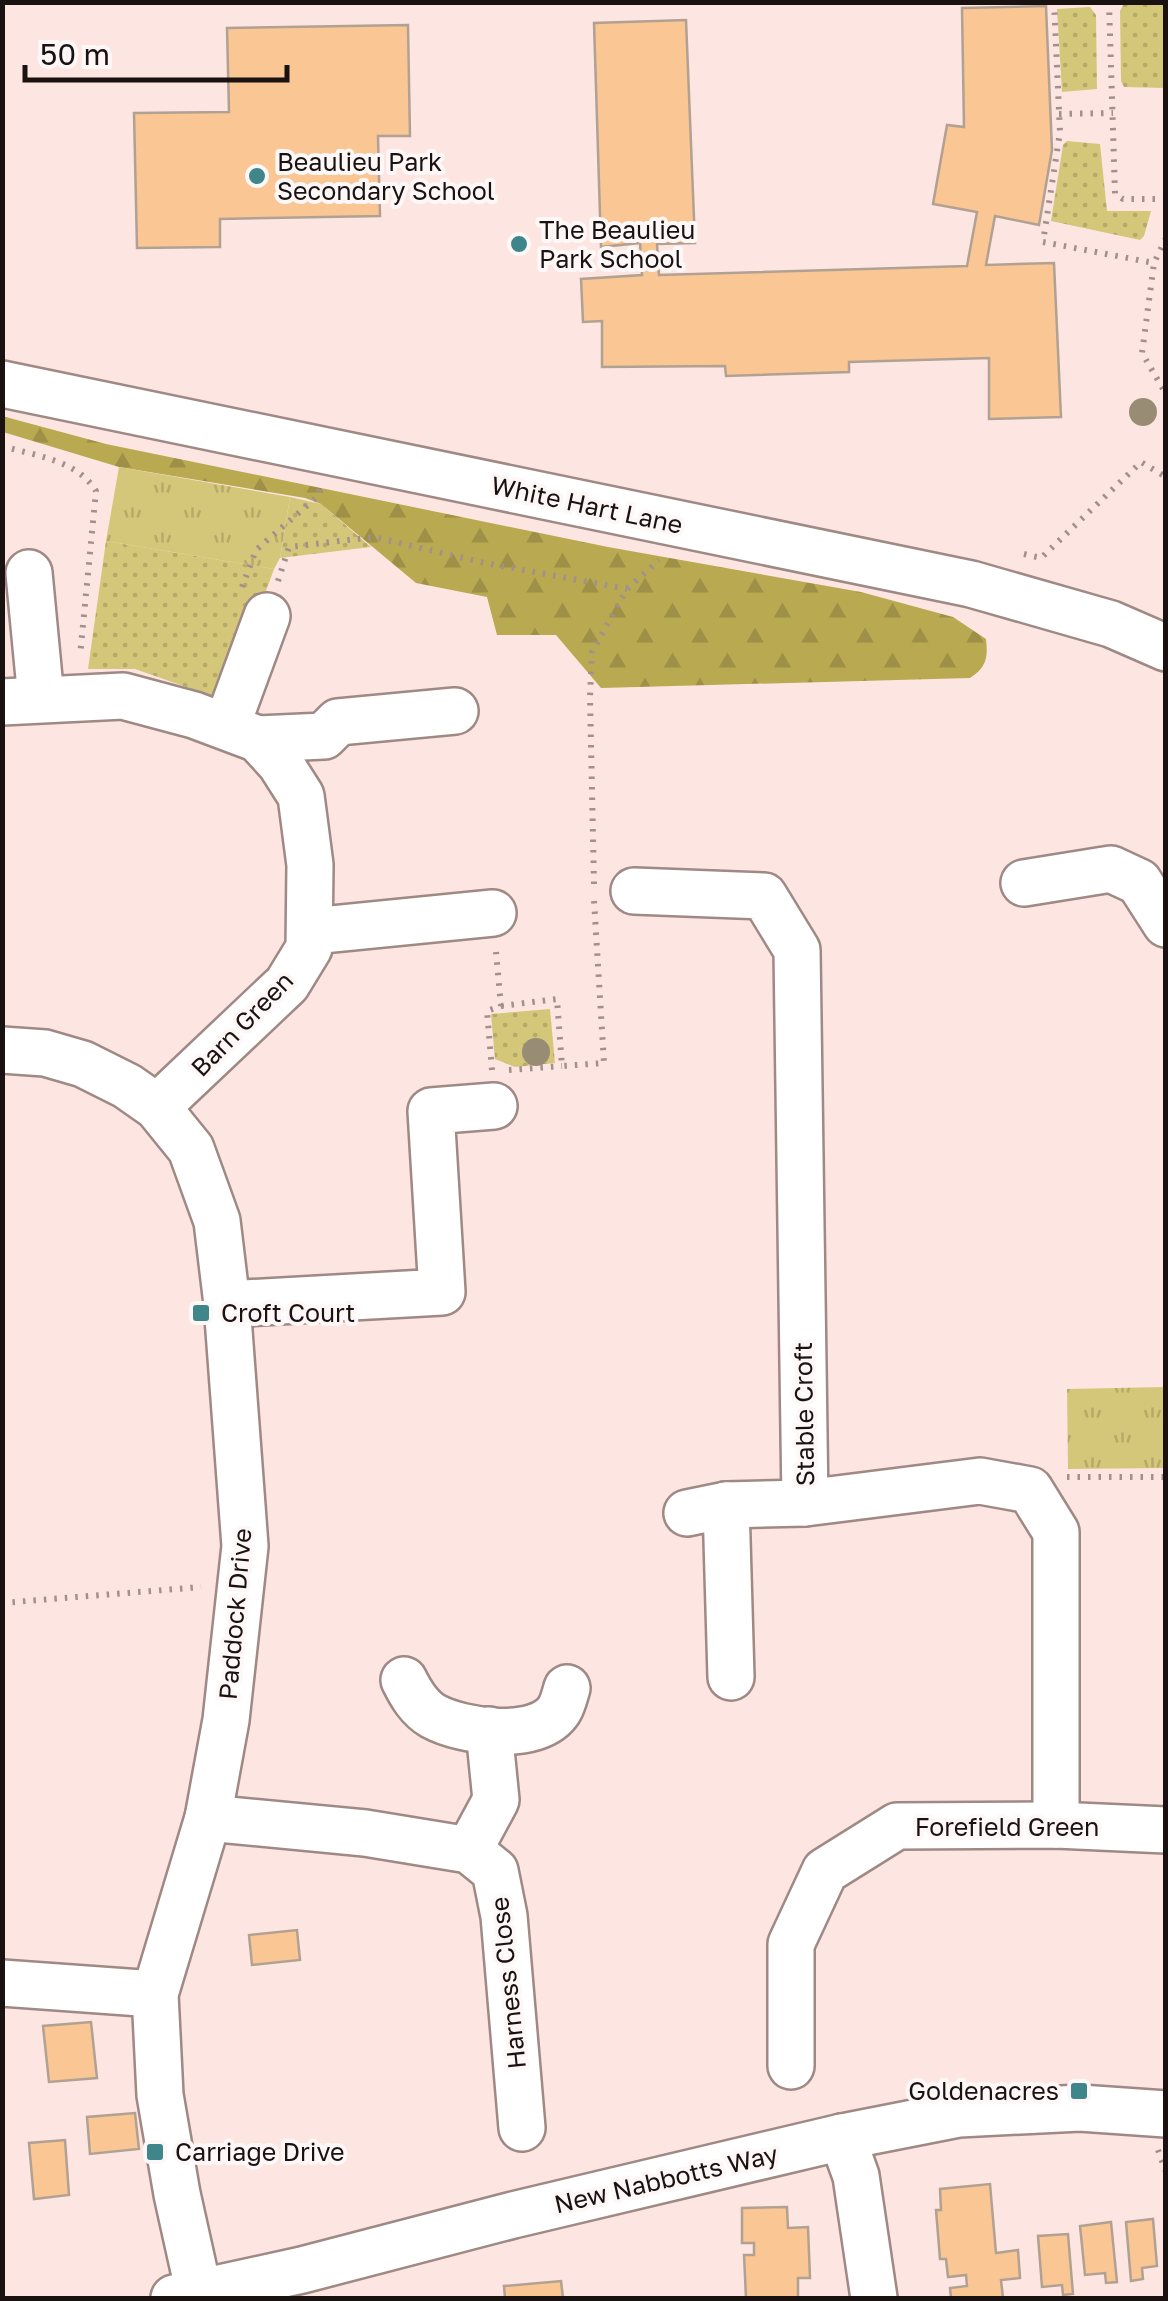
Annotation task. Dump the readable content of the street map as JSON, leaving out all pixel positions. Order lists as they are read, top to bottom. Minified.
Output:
{"streets":{"street":["White Hart Lane","Barn Green","Stable Croft","Paddock Drive","Forefield Green","Harness Close","New Nabbotts Way"]},"crossings":[["Barn Green","Paddock Drive"],["Paddock Drive","New Nabbotts Way"]],"places":{"other":["Beaulieu Park Secondary School","The Beaulieu Park School"],"transit":["Croft Court","Goldenacres","Carriage Drive"]},"scale_bar":"50 m"}
